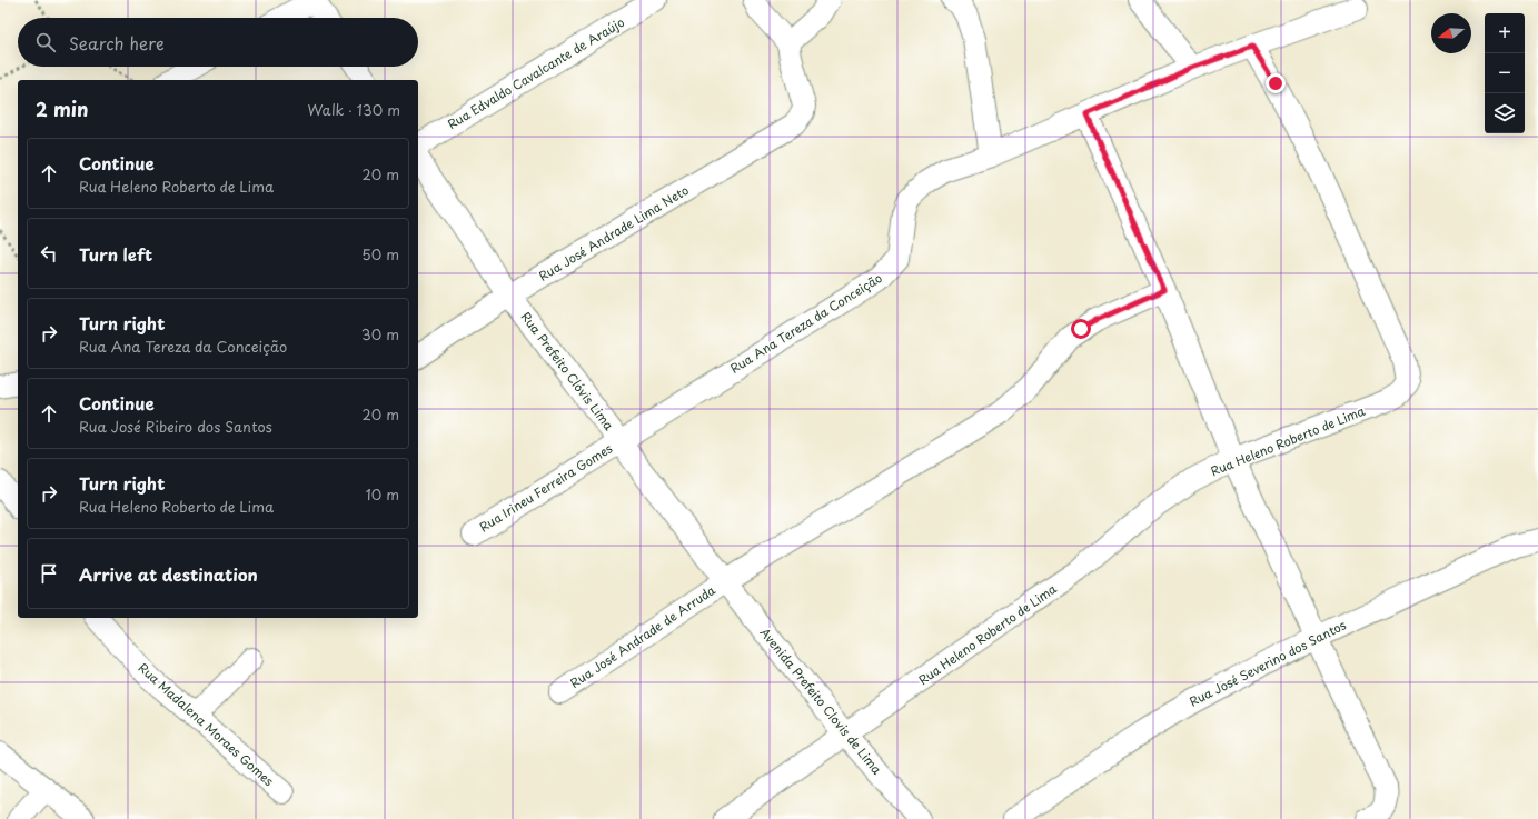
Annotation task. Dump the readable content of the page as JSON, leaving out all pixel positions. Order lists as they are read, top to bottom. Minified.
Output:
{"streets":{"street":["Rua Edvaldo Cavalcante de Araújo","Rua José Andrade Lima Neto","Rua Ana Tereza da Conceição","Rua Prefeito Clóvis Lima","Rua Heleno Roberto de Lima","Rua Irineu Ferreira Gomes","Rua José Andrade de Arruda","Rua José Severino dos Santos","Avenida Prefeito Clovis de Lima","Rua Madalena Moraes Gomes"]},"crossings":[["Rua José Andrade Lima Neto","Rua Prefeito Clóvis Lima"],["Rua Ana Tereza da Conceição","Rua Prefeito Clóvis Lima"],["Rua Ana Tereza da Conceição","Rua Heleno Roberto de Lima"],["Rua Ana Tereza da Conceição","Rua Irineu Ferreira Gomes"],["Rua Prefeito Clóvis Lima","Rua Irineu Ferreira Gomes"],["Rua Prefeito Clóvis Lima","Rua José Andrade de Arruda"],["Rua Prefeito Clóvis Lima","Avenida Prefeito Clovis de Lima"],["Rua Heleno Roberto de Lima","Avenida Prefeito Clovis de Lima"],["Rua José Andrade de Arruda","Avenida Prefeito Clovis de Lima"]],"north":"left","page":{"map_buttons":["+","−"],"search":"Search here","heading":["2 min","Walk · 130 m"],"list":[["Continue","Rua Heleno Roberto de Lima","20 m"],["Turn left","50 m"],["Turn right","Rua Ana Tereza da Conceição","30 m"],["Continue","Rua José Ribeiro dos Santos","20 m"],["Turn right","Rua Heleno Roberto de Lima","10 m"],"Arrive at destination"]}}
